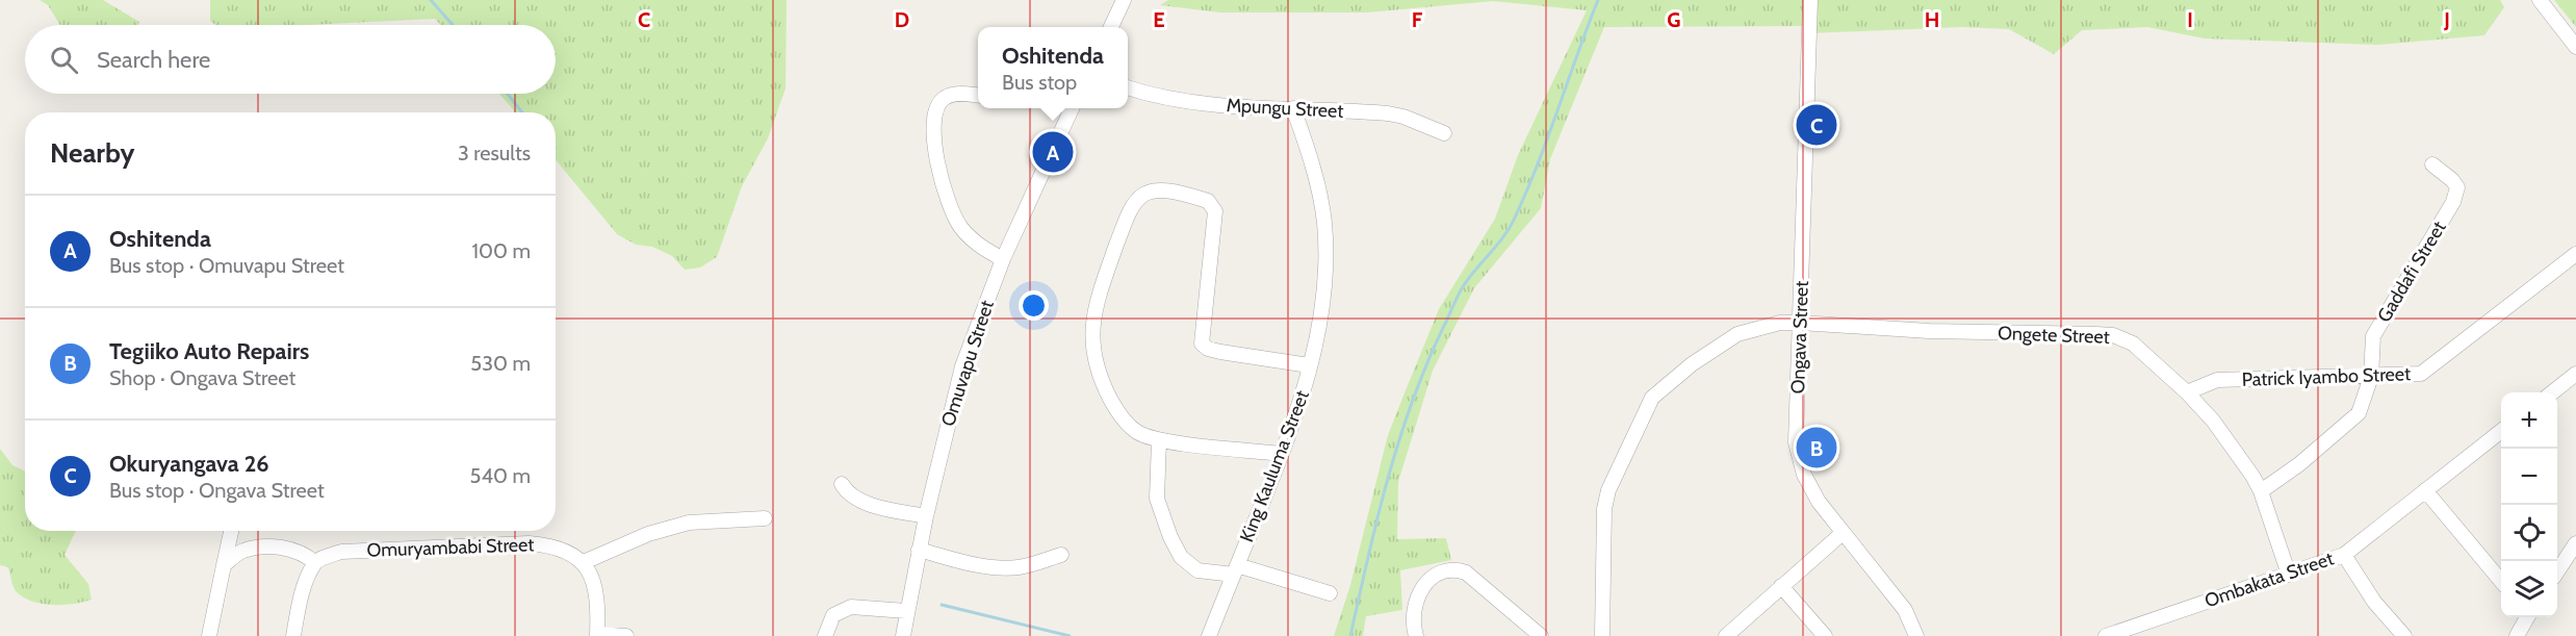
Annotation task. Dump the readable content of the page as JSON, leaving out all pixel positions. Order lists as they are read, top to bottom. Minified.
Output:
{"streets":{"street":["Mpungu Street","Gaddafi Street","Ongete Street","Ongava Street","Omuvapu Street","Patrick Iyambo Street","King Kauluma Street","Omuryambabi Street","Ombakata Street"]},"crossings":[["Mpungu Street","King Kauluma Street"],["Gaddafi Street","Ongete Street"],["Gaddafi Street","Patrick Iyambo Street"],["Ongete Street","Ongava Street"],["Ongete Street","Patrick Iyambo Street"],["Ongete Street","Ombakata Street"]],"page":{"search":"Search here","popup":["Oshitenda","Bus stop"],"pins":["C","A","B"],"heading":["Nearby","3 results"],"list":[{"mark":"A","name":"Oshitenda","note":"Bus stop · Omuvapu Street","value":"100 m"},{"mark":"B","name":"Tegiiko Auto Repairs","note":"Shop · Ongava Street","value":"530 m"},{"mark":"C","name":"Okuryangava 26","note":"Bus stop · Ongava Street","value":"540 m"}],"map_buttons":["+","−"]},"grid":{"columns":["C","D","E","F","G","H","I","J"]}}
